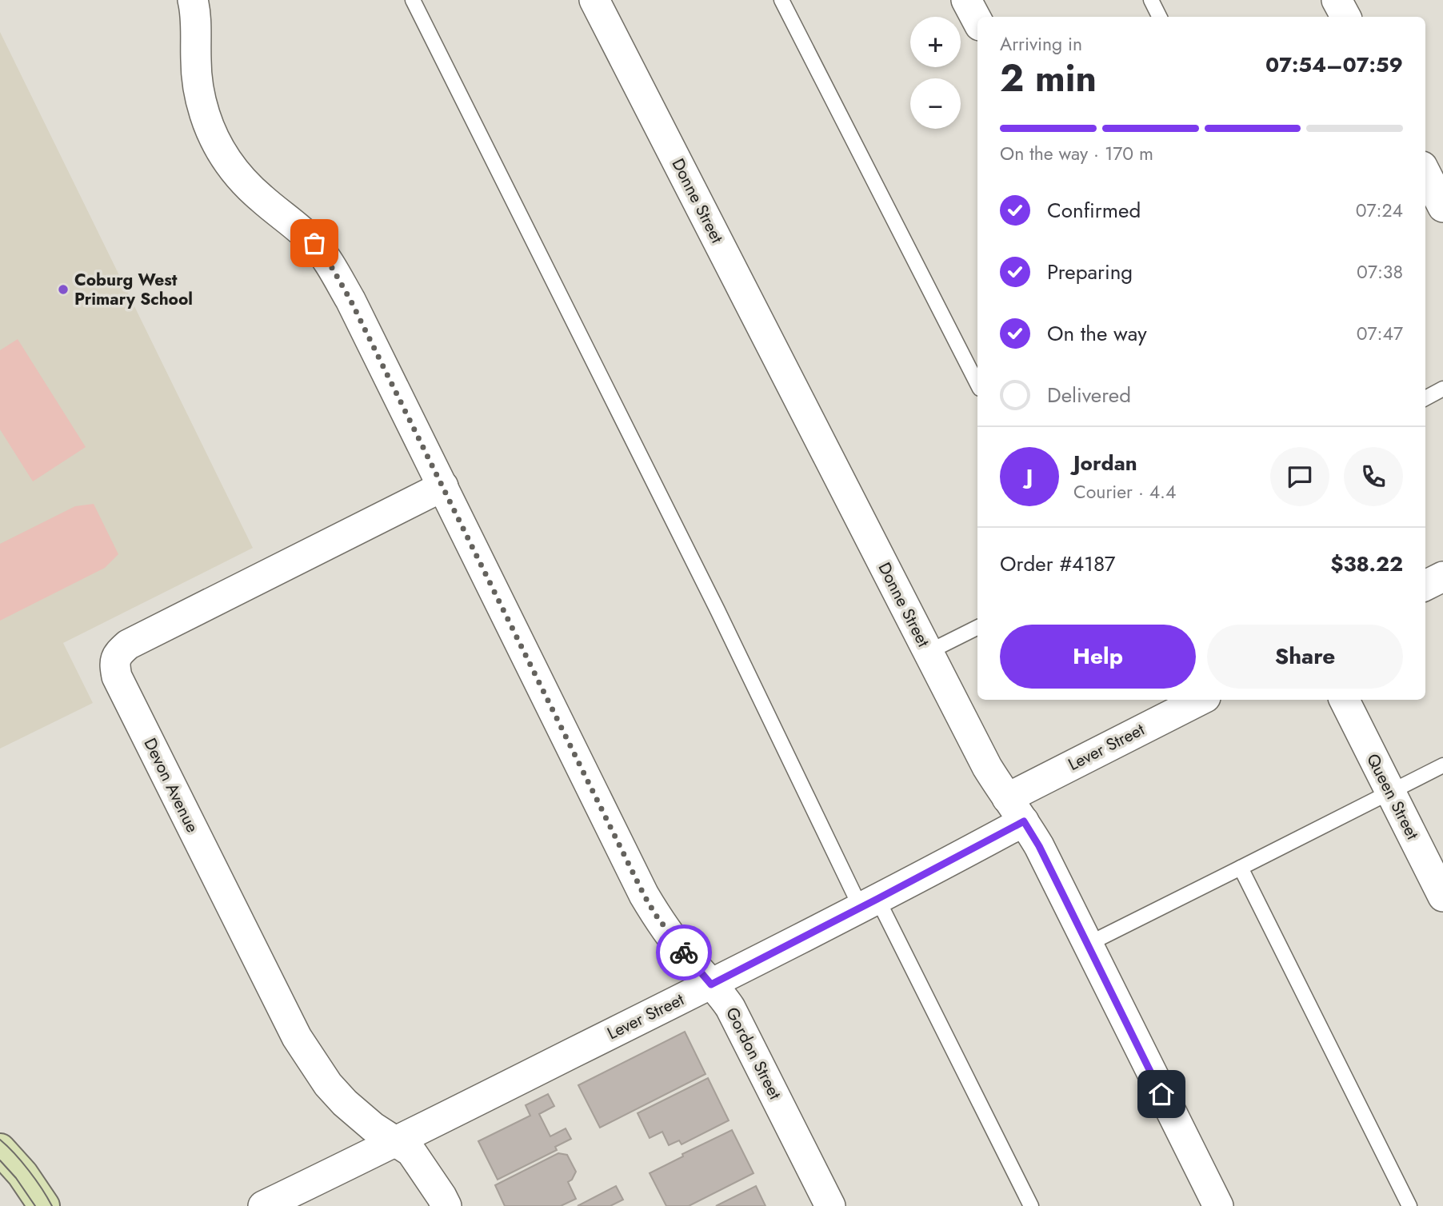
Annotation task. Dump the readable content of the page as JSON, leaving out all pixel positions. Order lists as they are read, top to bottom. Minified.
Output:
{"streets":{"street":["Donne Street","Lever Street","Devon Avenue","Queen Street","Gordon Street"]},"crossings":[["Donne Street","Lever Street"],["Lever Street","Devon Avenue"],["Lever Street","Gordon Street"],["Devon Avenue","Gordon Street"]],"places":["Coburg West Primary School"],"page":{"map_buttons":["+","−"],"heading":["2 min","Arriving in","07:54–07:59"],"panel":["Jordan","Courier · 4.4","Order #4187","$38.22"],"bar":"On the way · 170 m","list":[["Confirmed","07:24"],["Preparing","07:38"],["On the way","07:47"],"Delivered"],"round":"J","buttons":["Help","Share"]}}
